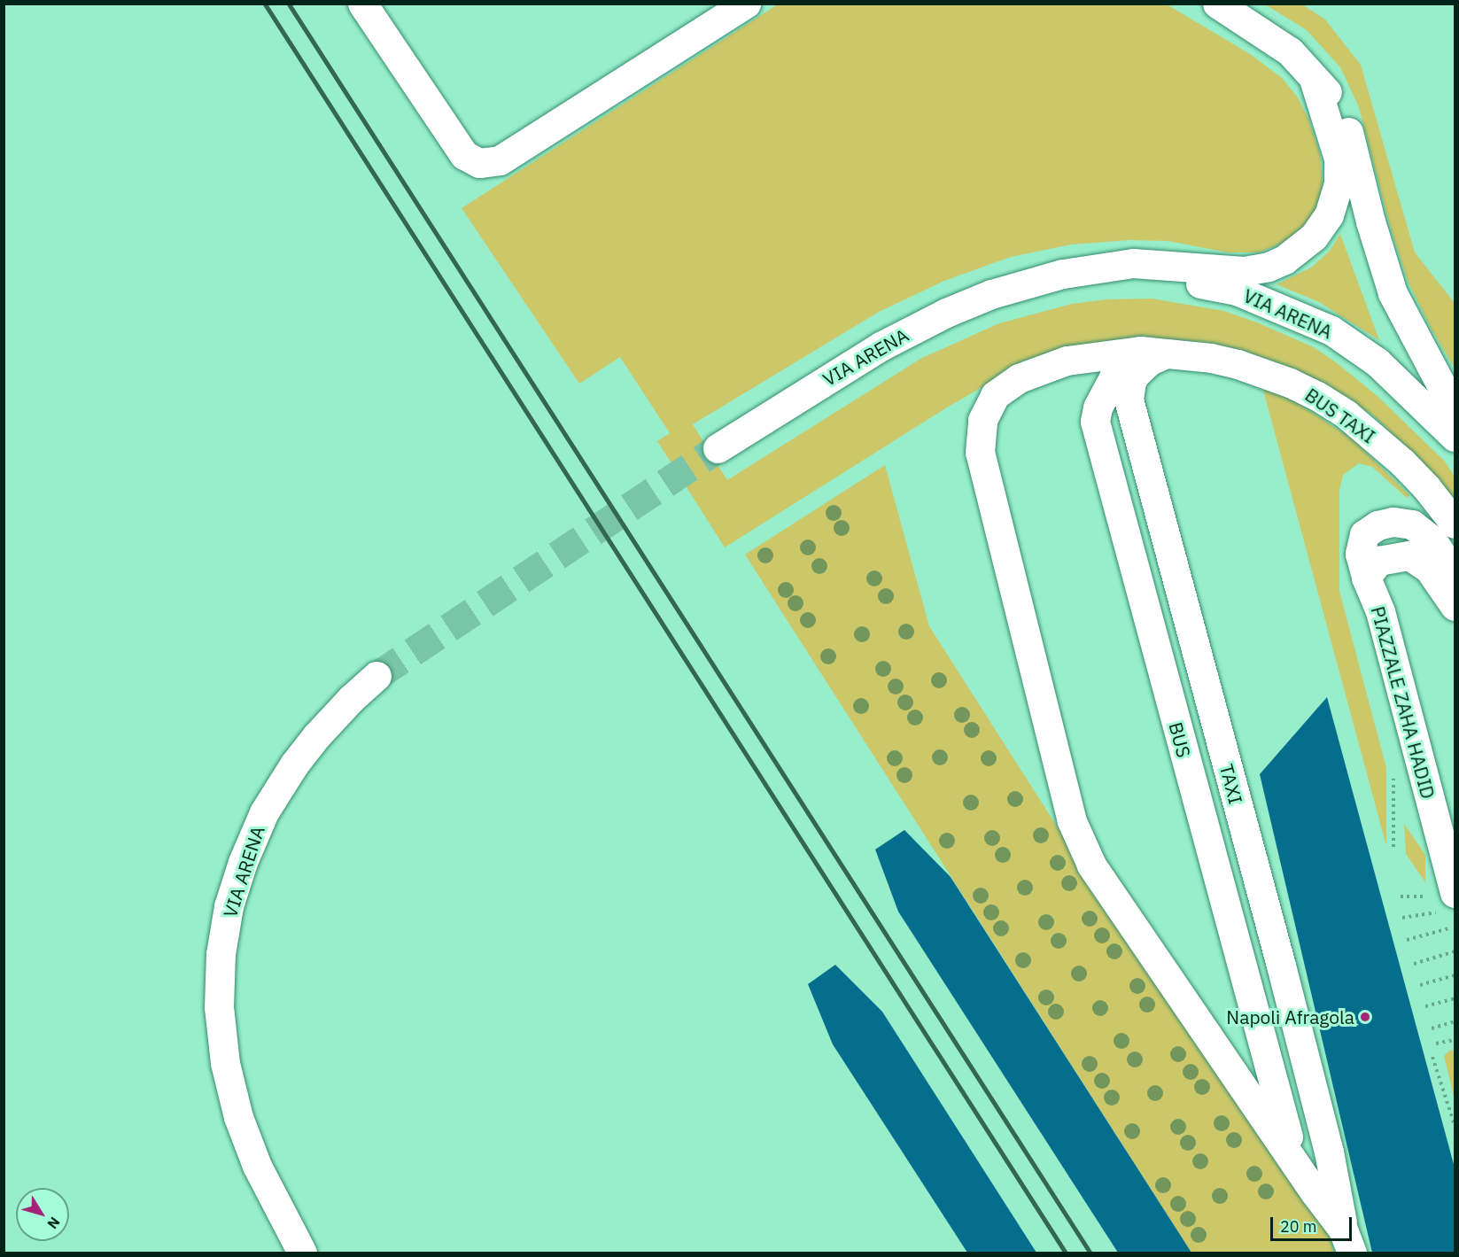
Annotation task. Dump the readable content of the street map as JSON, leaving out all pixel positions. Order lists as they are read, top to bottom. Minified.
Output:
{"streets":{"street":["VIA ARENA","BUS TAXI","PIAZZALE ZAHA HADID","BUS","TAXI"]},"crossings":[["BUS TAXI","BUS"],["BUS TAXI","TAXI"],["BUS","TAXI"]],"places":["Napoli Afragola"],"scale_bar":"20 m","north":"bottom right"}
